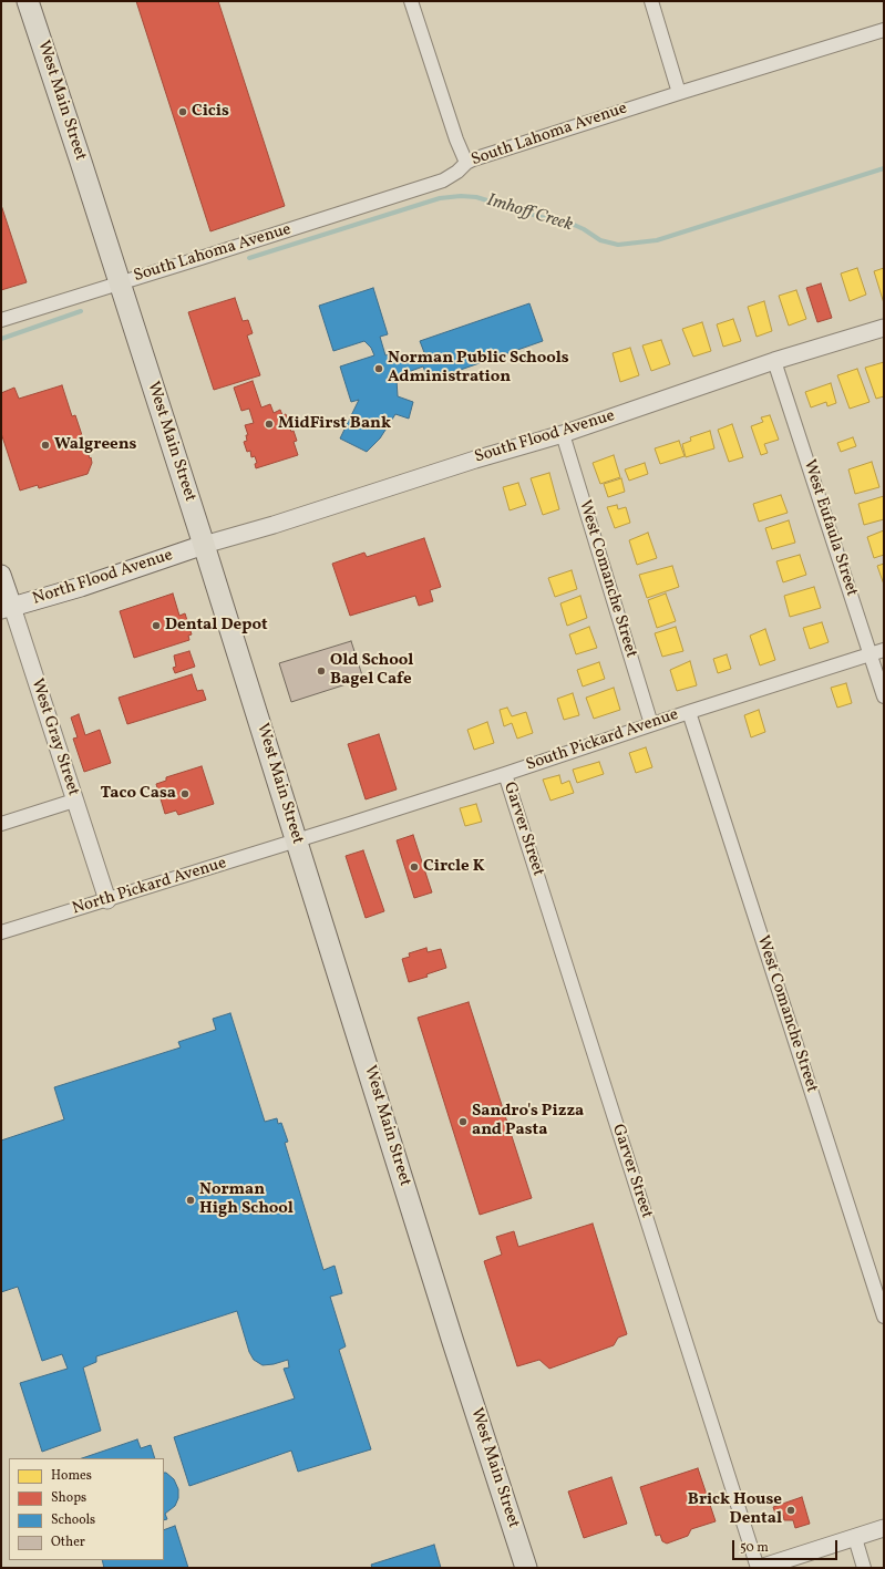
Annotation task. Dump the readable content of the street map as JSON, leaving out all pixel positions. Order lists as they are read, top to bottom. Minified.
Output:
{"streets":{"main road":["West Main Street","North Flood Avenue","West Gray Street"],"street":["South Lahoma Avenue","South Flood Avenue","West Eufaula Street","West Comanche Street","South Pickard Avenue","Garver Street","North Pickard Avenue"]},"crossings":[["West Main Street","South Lahoma Avenue"],["West Main Street","South Flood Avenue"],["West Main Street","North Flood Avenue"],["West Main Street","South Pickard Avenue"],["West Main Street","North Pickard Avenue"],["South Flood Avenue","West Eufaula Street"],["South Flood Avenue","North Flood Avenue"],["South Flood Avenue","West Comanche Street"],["West Eufaula Street","South Pickard Avenue"],["North Flood Avenue","West Gray Street"],["West Comanche Street","South Pickard Avenue"],["West Gray Street","North Pickard Avenue"],["South Pickard Avenue","Garver Street"],["South Pickard Avenue","North Pickard Avenue"]],"water":["Imhoff Creek"],"places":["Cicis","Norman Public Schools Administration","MidFirst Bank","Walgreens","Dental Depot","Old School Bagel Cafe","Taco Casa","Circle K","Sandro's Pizza and Pasta","Norman High School","Brick House Dental"],"legend":["Homes","Shops","Schools","Other"],"scale_bar":"50 m"}
